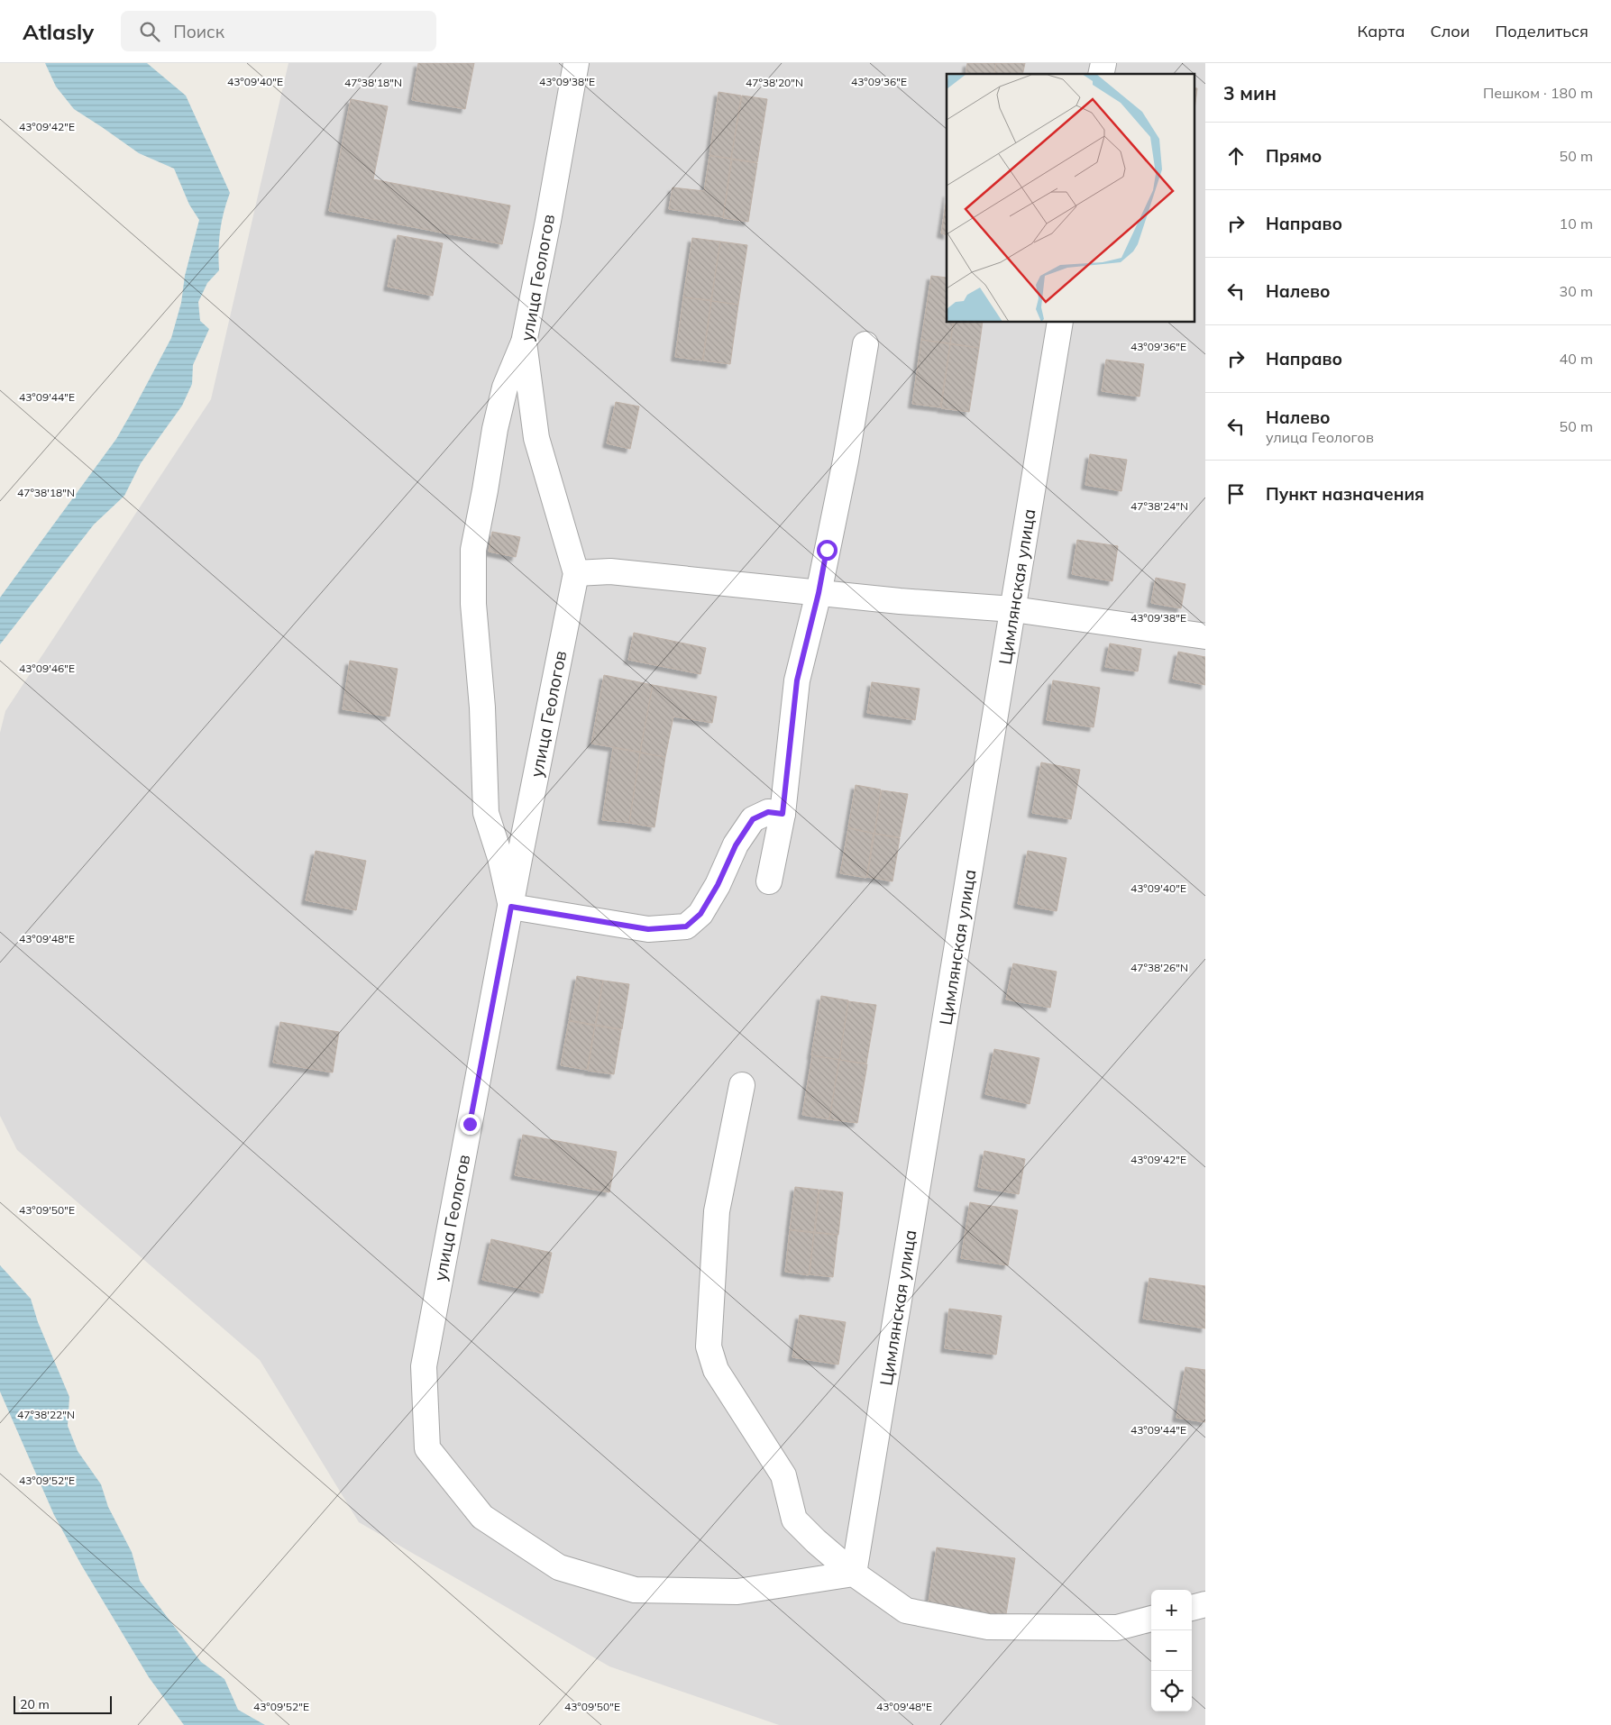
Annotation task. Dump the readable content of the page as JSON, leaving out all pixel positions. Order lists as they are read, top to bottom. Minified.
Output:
{"streets":{"street":["улица Геологов","Цимлянская улица"]},"crossings":[["улица Геологов","Цимлянская улица"]],"scale_bar":"20 m","page":{"header":"Atlasly","search":"Поиск","nav":["Карта","Слои","Поделиться"],"heading":["3 мин","Пешком · 180 m"],"list":[["Прямо","50 m"],["Направо","10 m"],["Налево","30 m"],["Направо","40 m"],["Налево","улица Геологов","50 m"],"Пункт назначения"],"map_buttons":["+","−"],"scale":"20 m"},"coordinates":["43°09'40\"E","43°09'38\"E","43°09'36\"E","47°38'20\"N","47°38'18\"N","43°09'42\"E","43°09'44\"E","47°38'24\"N","43°09'46\"E","43°09'48\"E","47°38'26\"N","43°09'50\"E","47°38'22\"N","43°09'52\"E"]}
